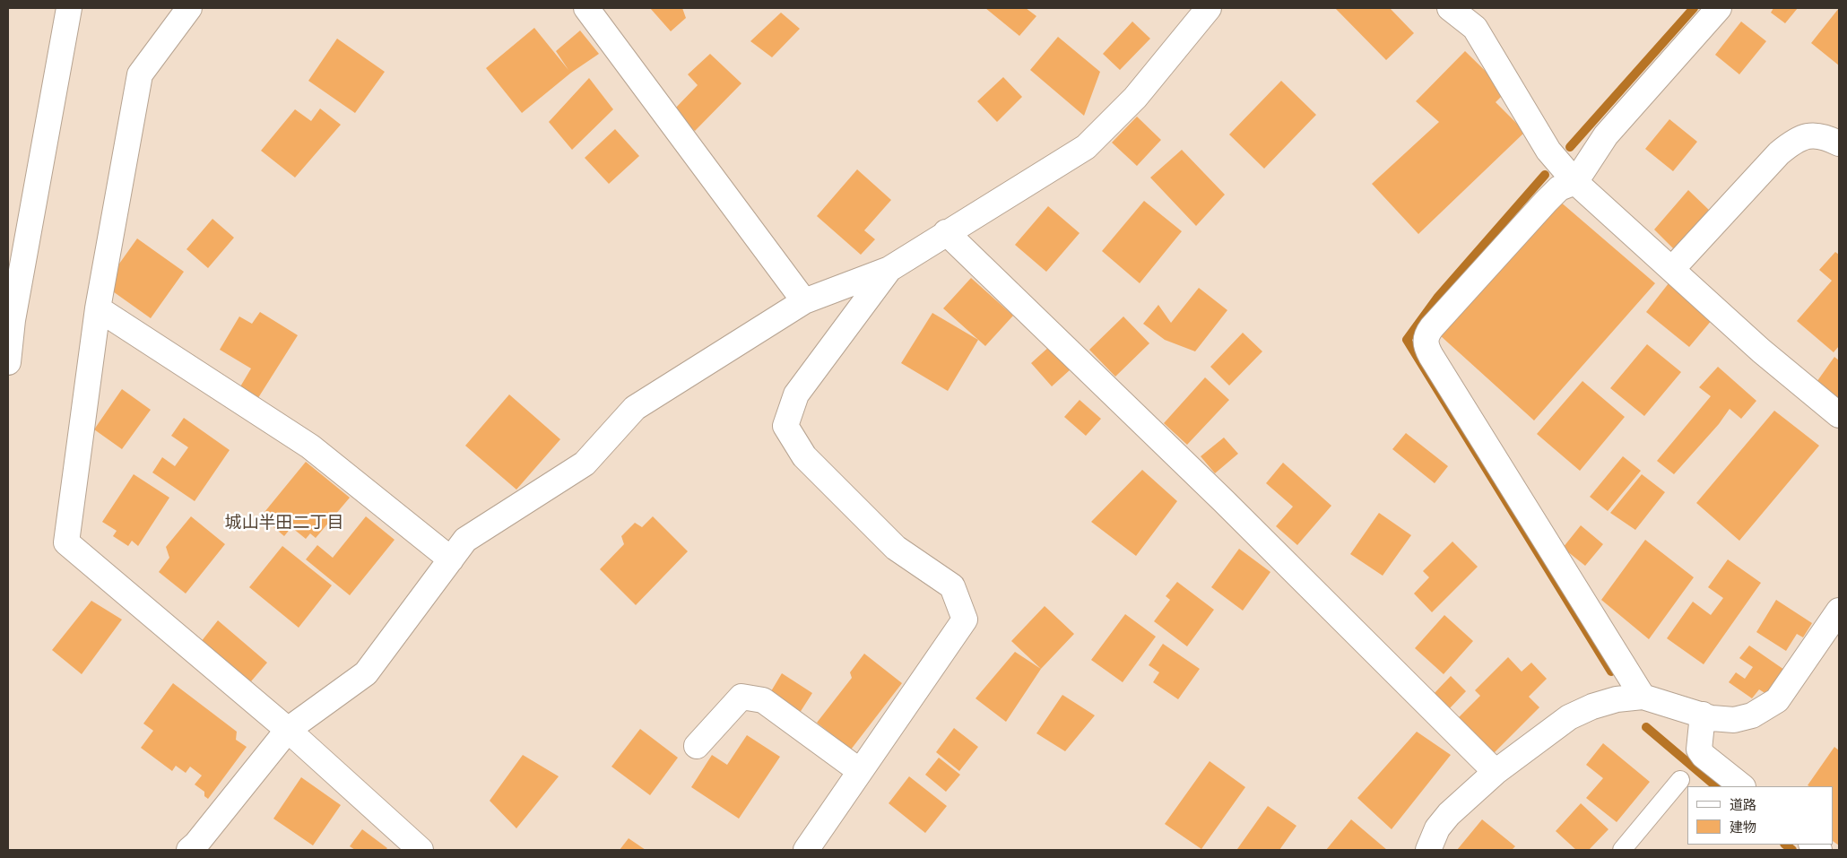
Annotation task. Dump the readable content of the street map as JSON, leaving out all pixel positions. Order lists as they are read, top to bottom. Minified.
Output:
{"districts":["城山半田二丁目"],"legend":["道路","建物"]}
